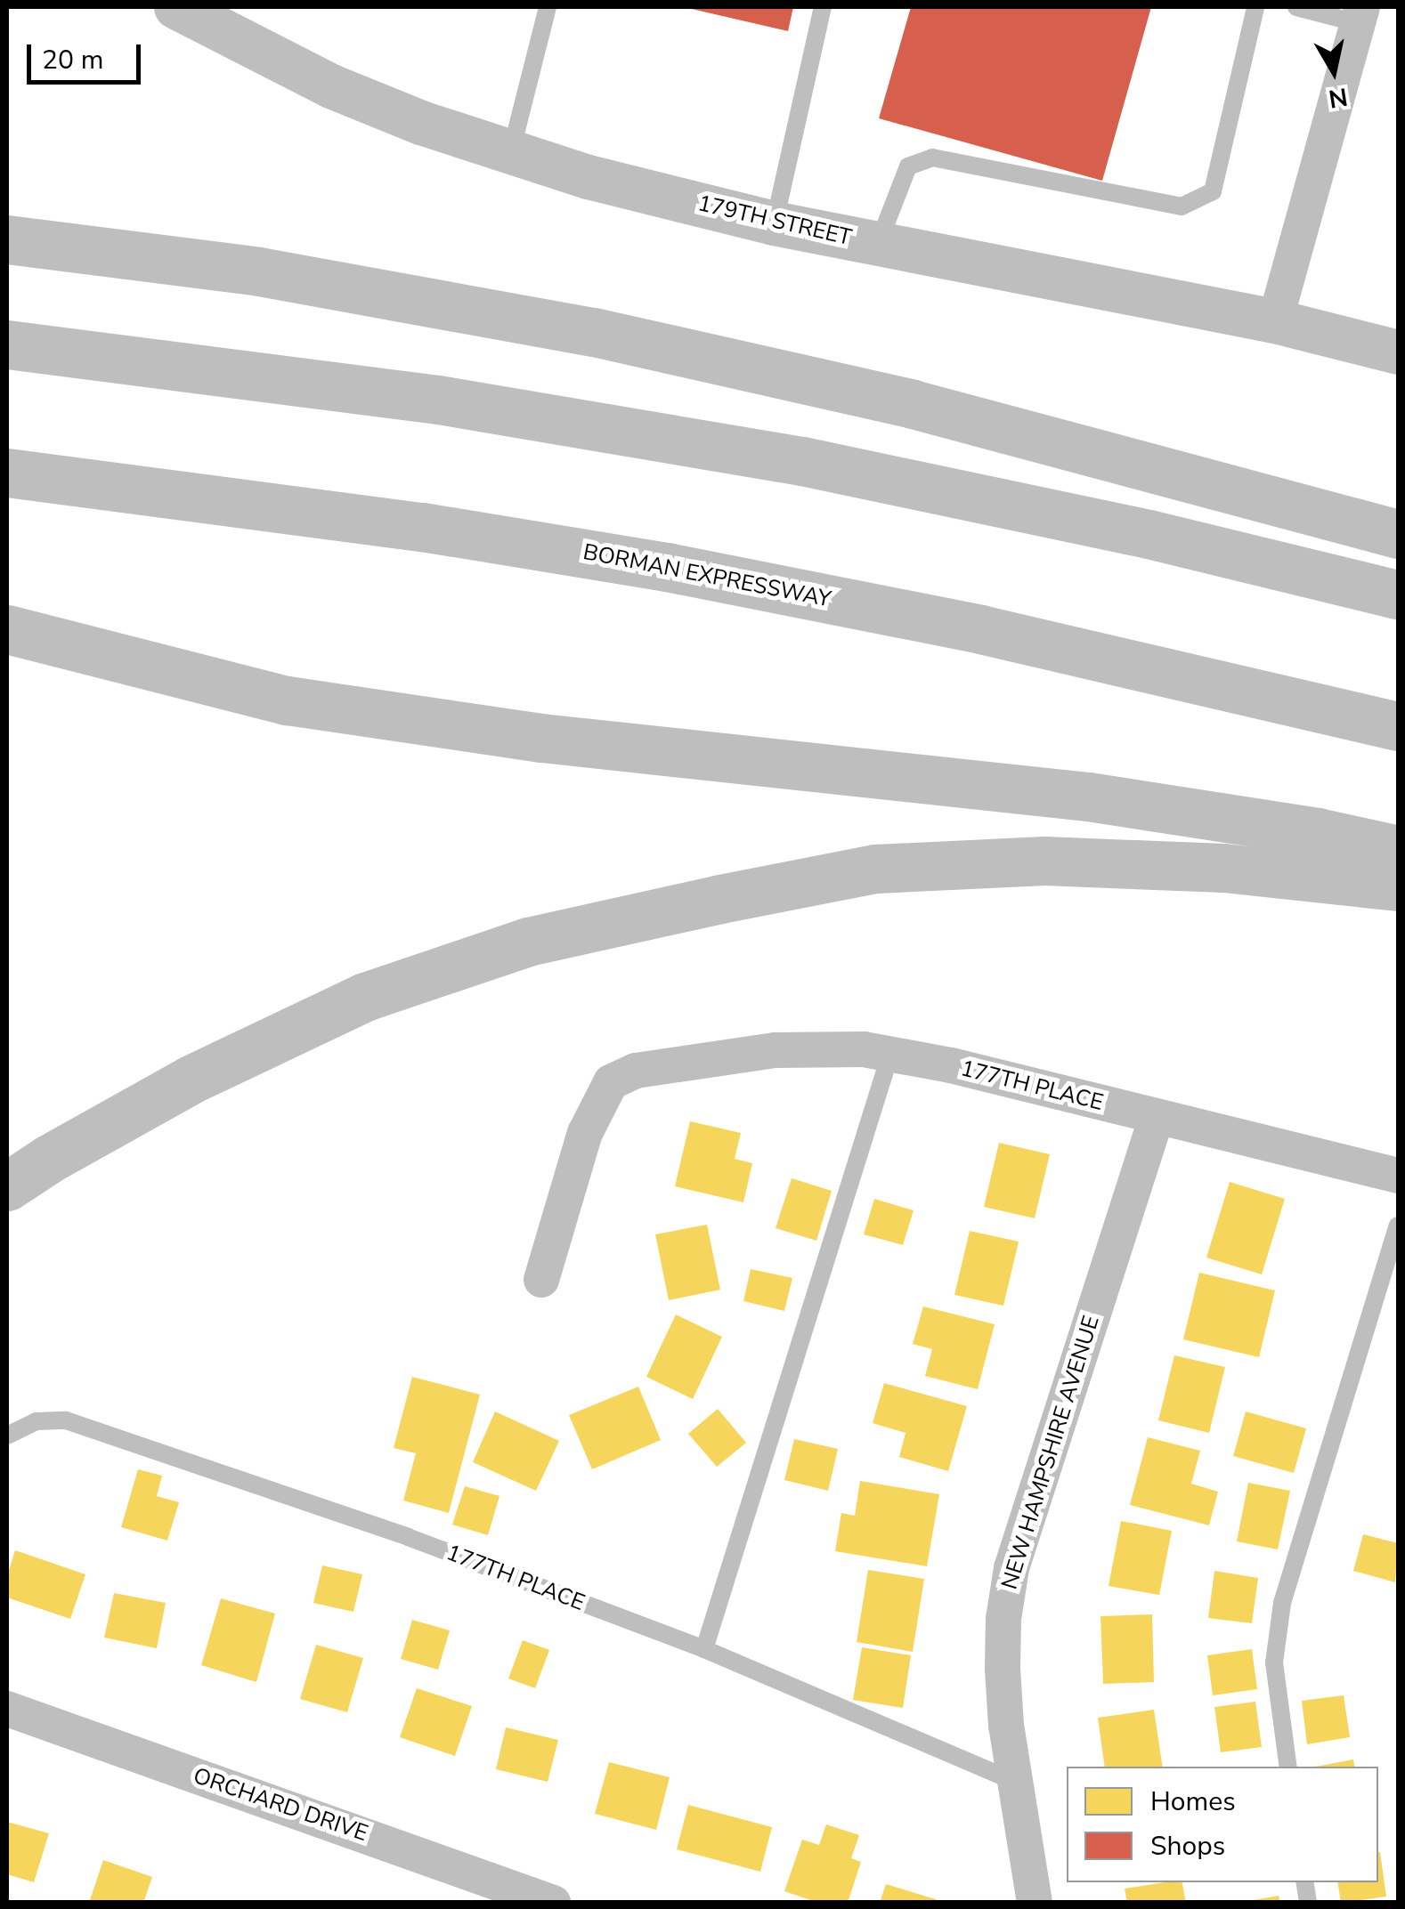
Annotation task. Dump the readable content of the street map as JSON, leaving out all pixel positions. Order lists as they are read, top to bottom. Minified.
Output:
{"streets":{"highway":["BORMAN EXPRESSWAY"],"street":["179TH STREET","177TH PLACE","NEW HAMPSHIRE AVENUE","ORCHARD DRIVE"]},"crossings":[["177TH PLACE","NEW HAMPSHIRE AVENUE"]],"legend":["Homes","Shops"],"scale_bar":"20 m","north":"bottom"}
